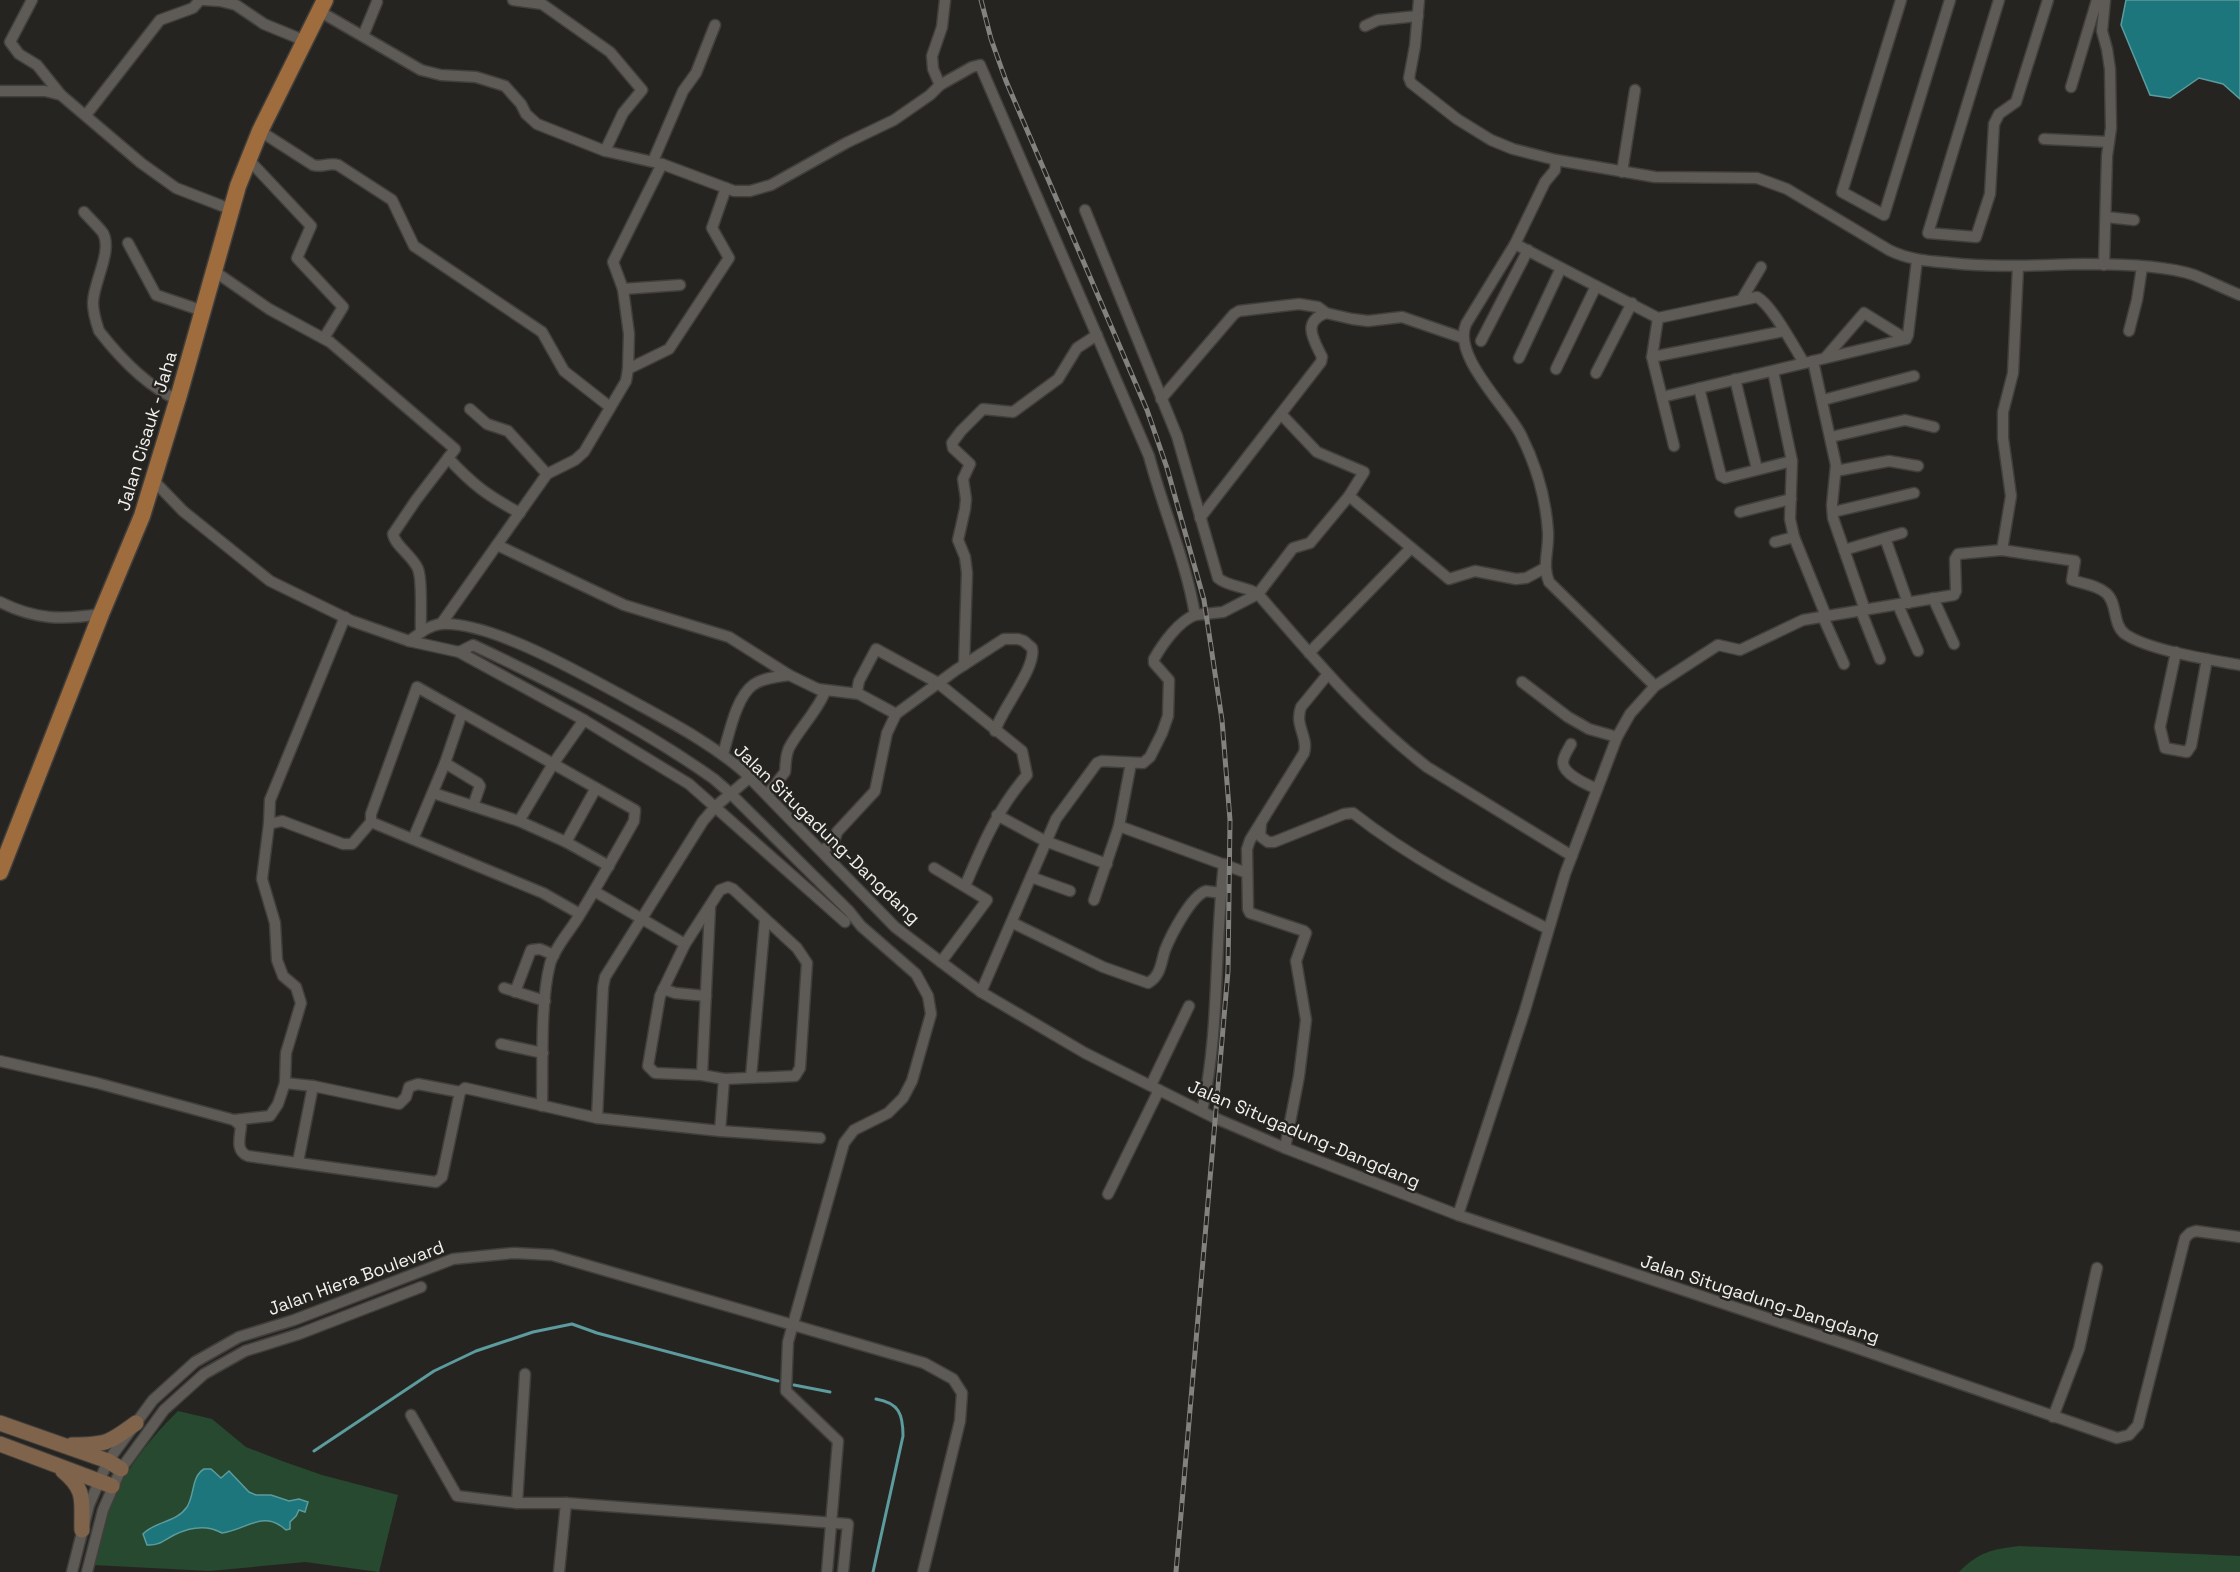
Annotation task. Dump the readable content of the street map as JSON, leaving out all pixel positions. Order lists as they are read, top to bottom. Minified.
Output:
{"streets":{"main road":["Jalan Cisauk - Jaha"],"street":["Jalan Situgadung-Dangdang","Jalan Hiera Boulevard"]}}
